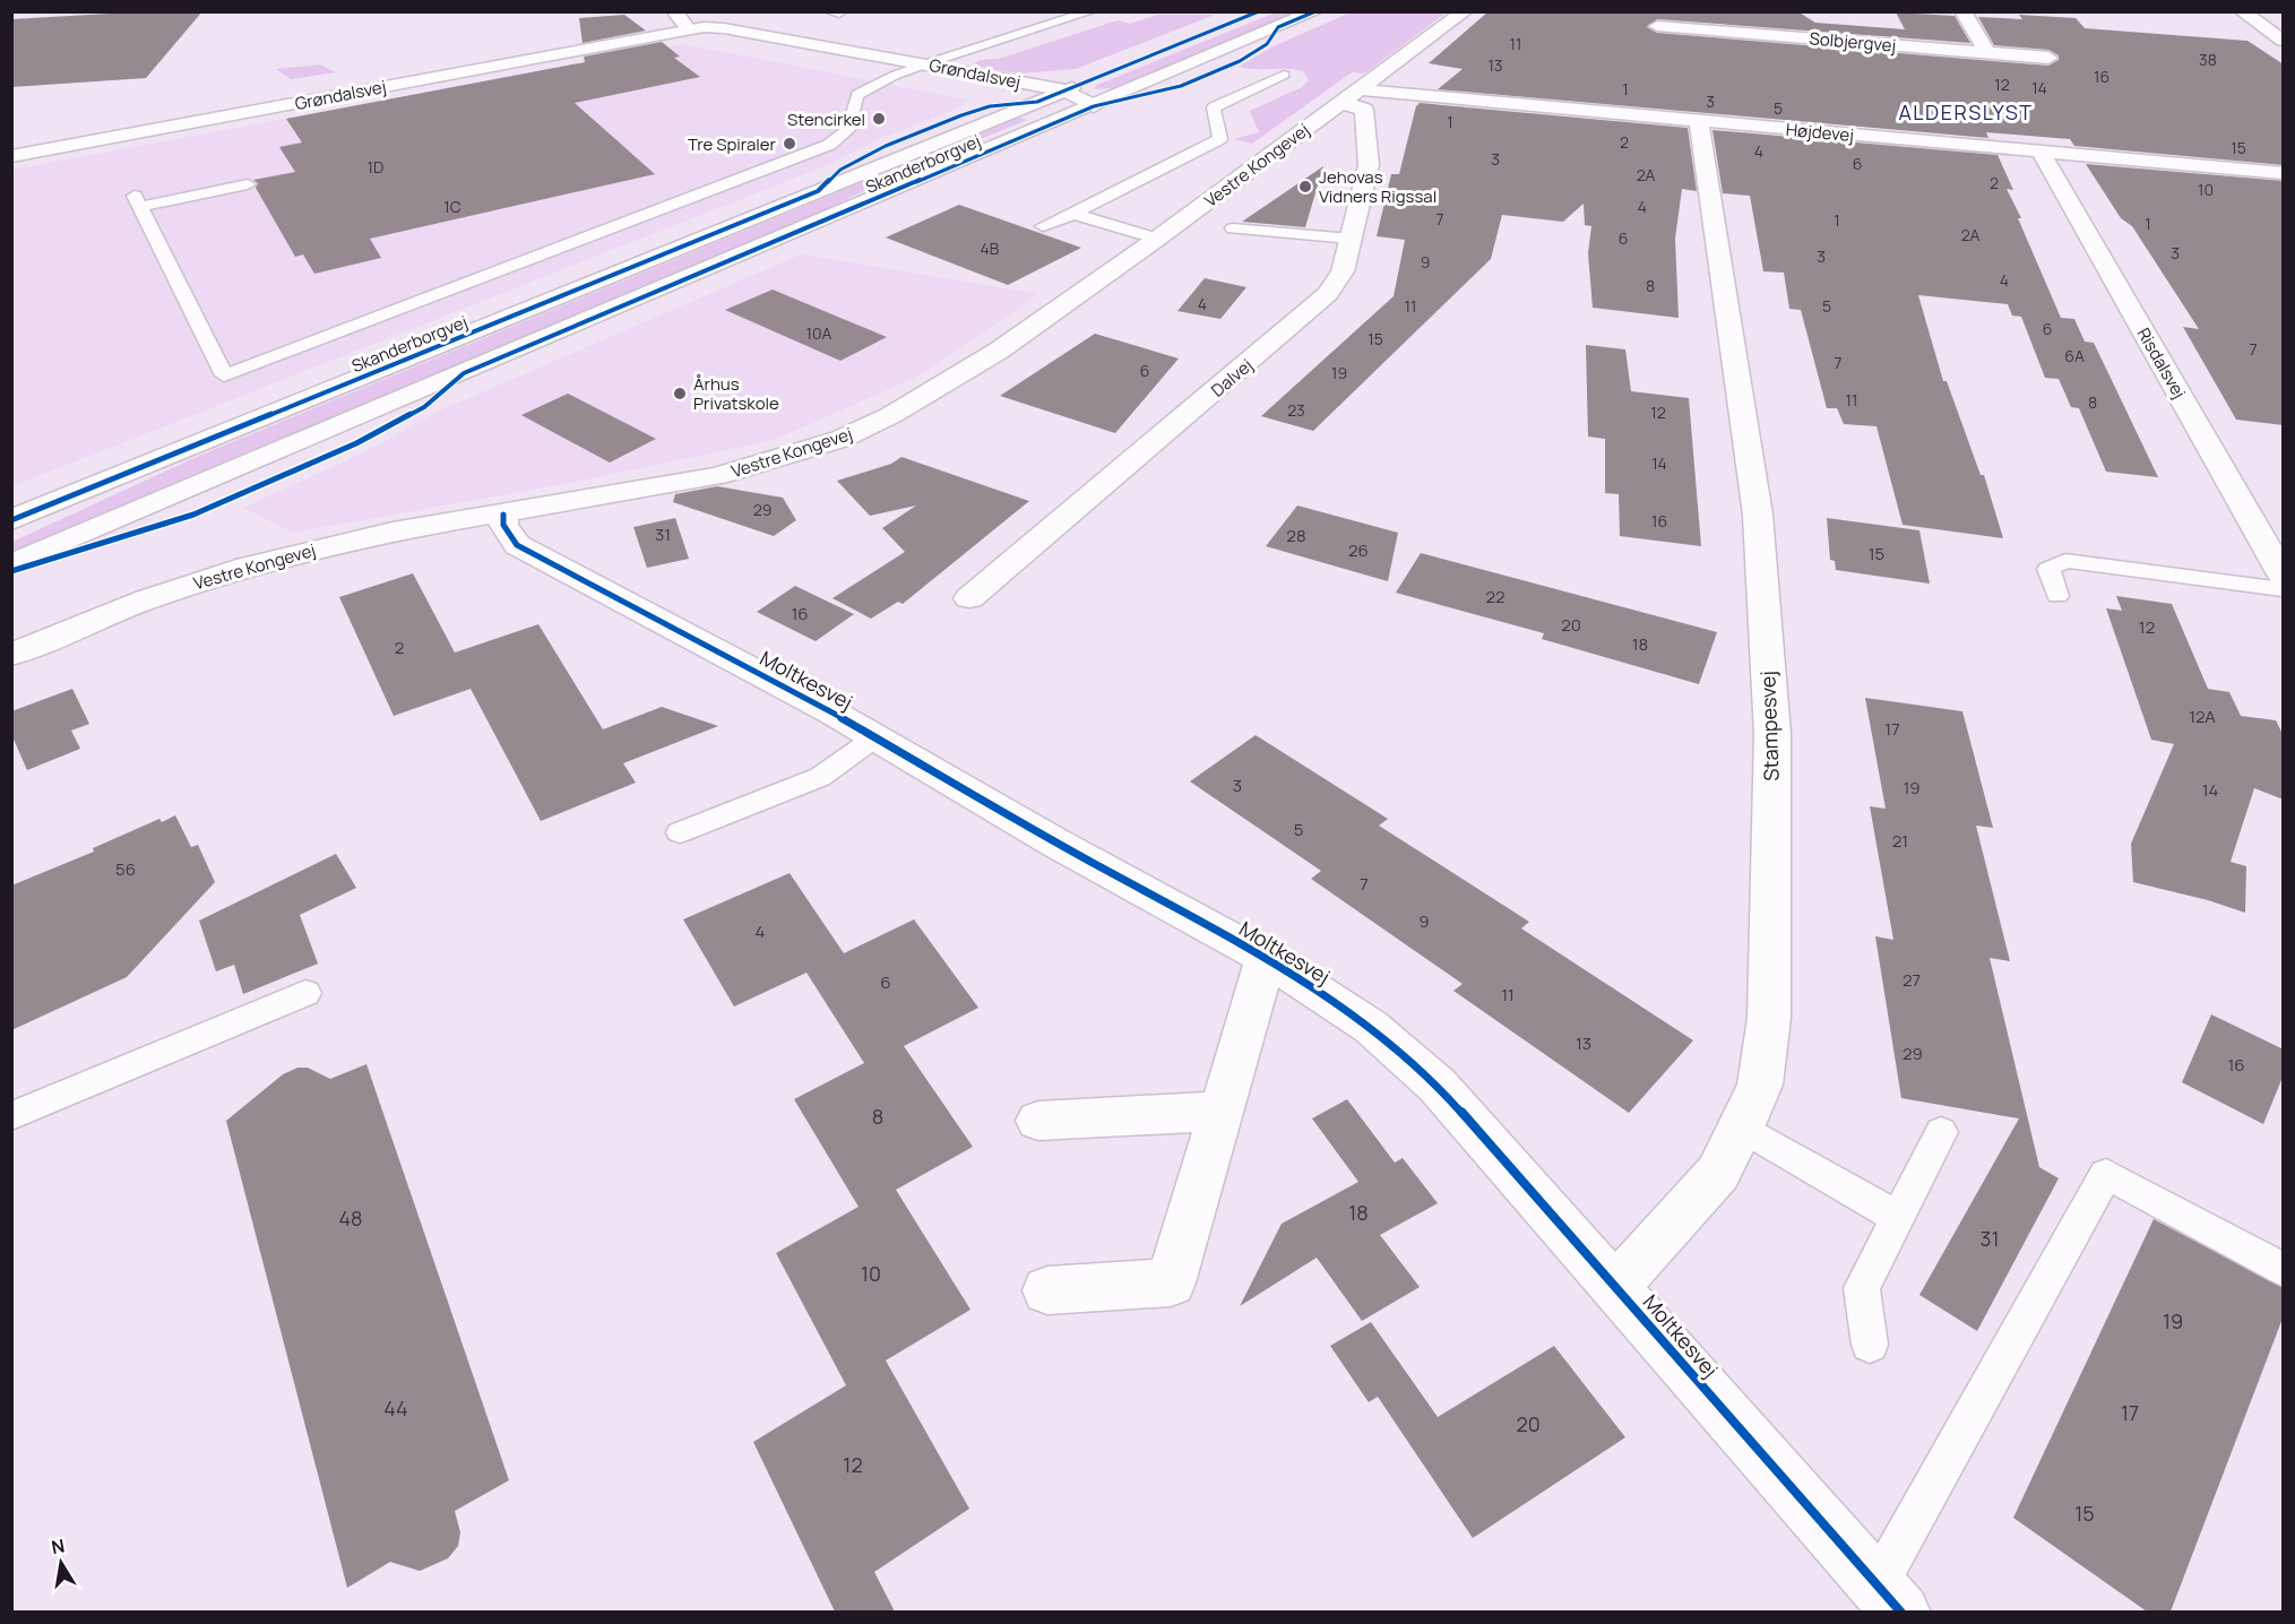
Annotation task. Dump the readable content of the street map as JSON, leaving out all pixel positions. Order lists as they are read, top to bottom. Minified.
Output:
{"streets":{"street":["Solbjergvej","Grøndalsvej","Højdevej","Skanderborgvej","Vestre Kongevej","Risdalsvej","Dalvej","Moltkesvej","Stampesvej"]},"crossings":[["Grøndalsvej","Skanderborgvej"],["Højdevej","Vestre Kongevej"],["Højdevej","Risdalsvej"],["Højdevej","Dalvej"],["Højdevej","Stampesvej"],["Vestre Kongevej","Dalvej"],["Vestre Kongevej","Moltkesvej"],["Moltkesvej","Stampesvej"]],"districts":["ALDERSLYST"],"places":["Stencirkel","Tre Spiraler","Jehovas Vidners Rigssal","Århus Privatskole"],"house_numbers":["11","38","13","16","12","14","1","3","5","1","2","15","4","3","6","1D","2A","2","10","1C","4","7","1","1","2A","6","4B","3","3","9","4","8","4","11","5","6","10A","15","7","6A","7","6","19","11","8","23","12","14","29","16","31","28","26","15","22","16","20","12","18","2","12A","17","3","19","14","5","21","56","7","9","4","27","6","11","13","29","16","8","18","48","31","10","19","44","17","20","12","15"],"north":"top"}
